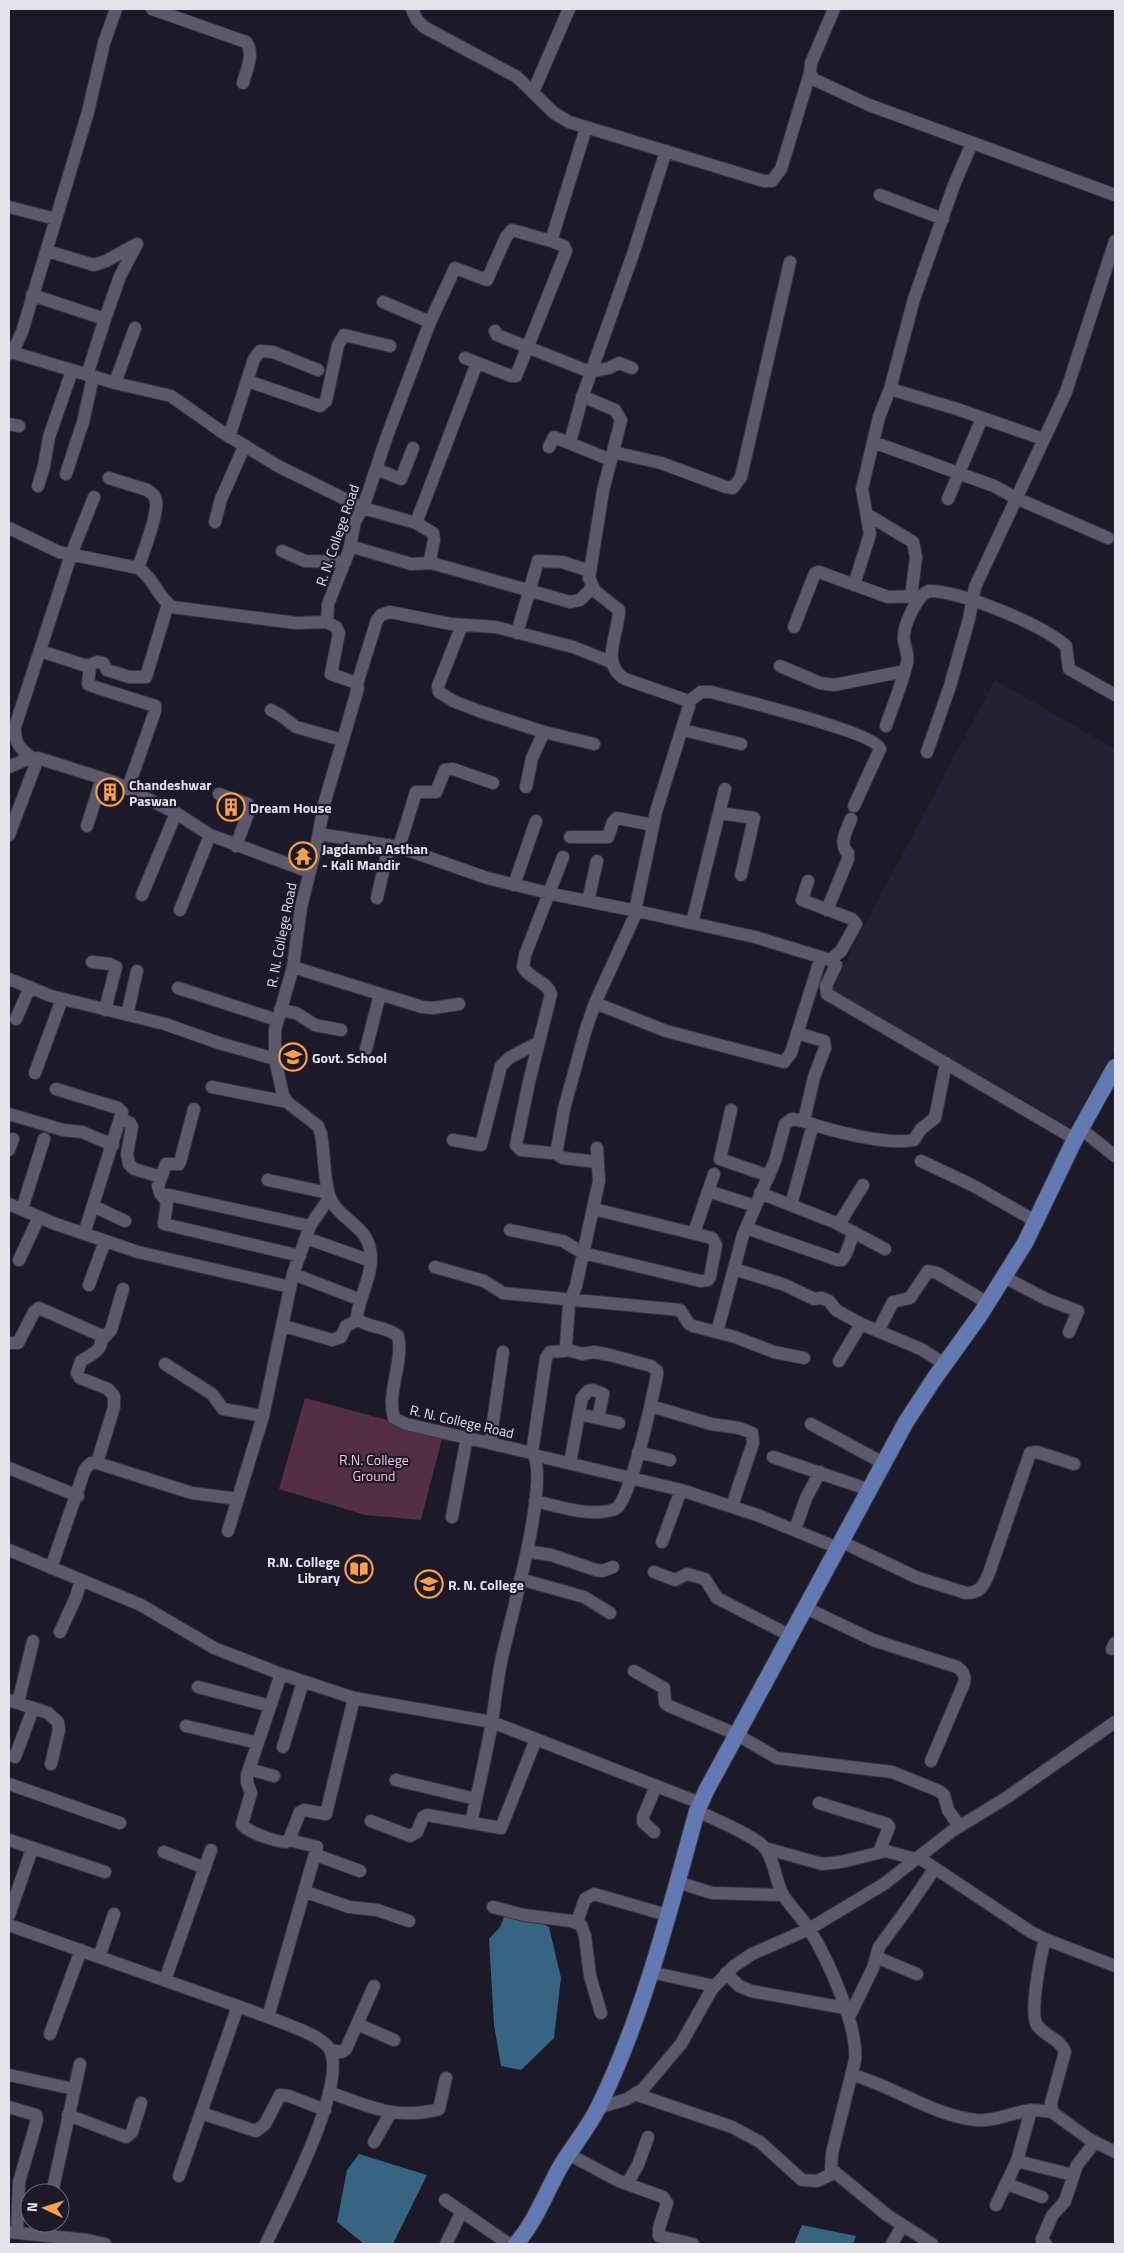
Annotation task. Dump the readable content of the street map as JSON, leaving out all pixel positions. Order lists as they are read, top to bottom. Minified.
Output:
{"streets":{"street":["R. N. College Road"]},"parks":["R.N. College Ground"],"places":{"building":["Chandeshwar Paswan","Dream House"],"temple":["Jagdamba Asthan - Kali Mandir"],"school or university":["Govt. School","R. N. College"],"library":["R.N. College Library"]},"north":"left"}
